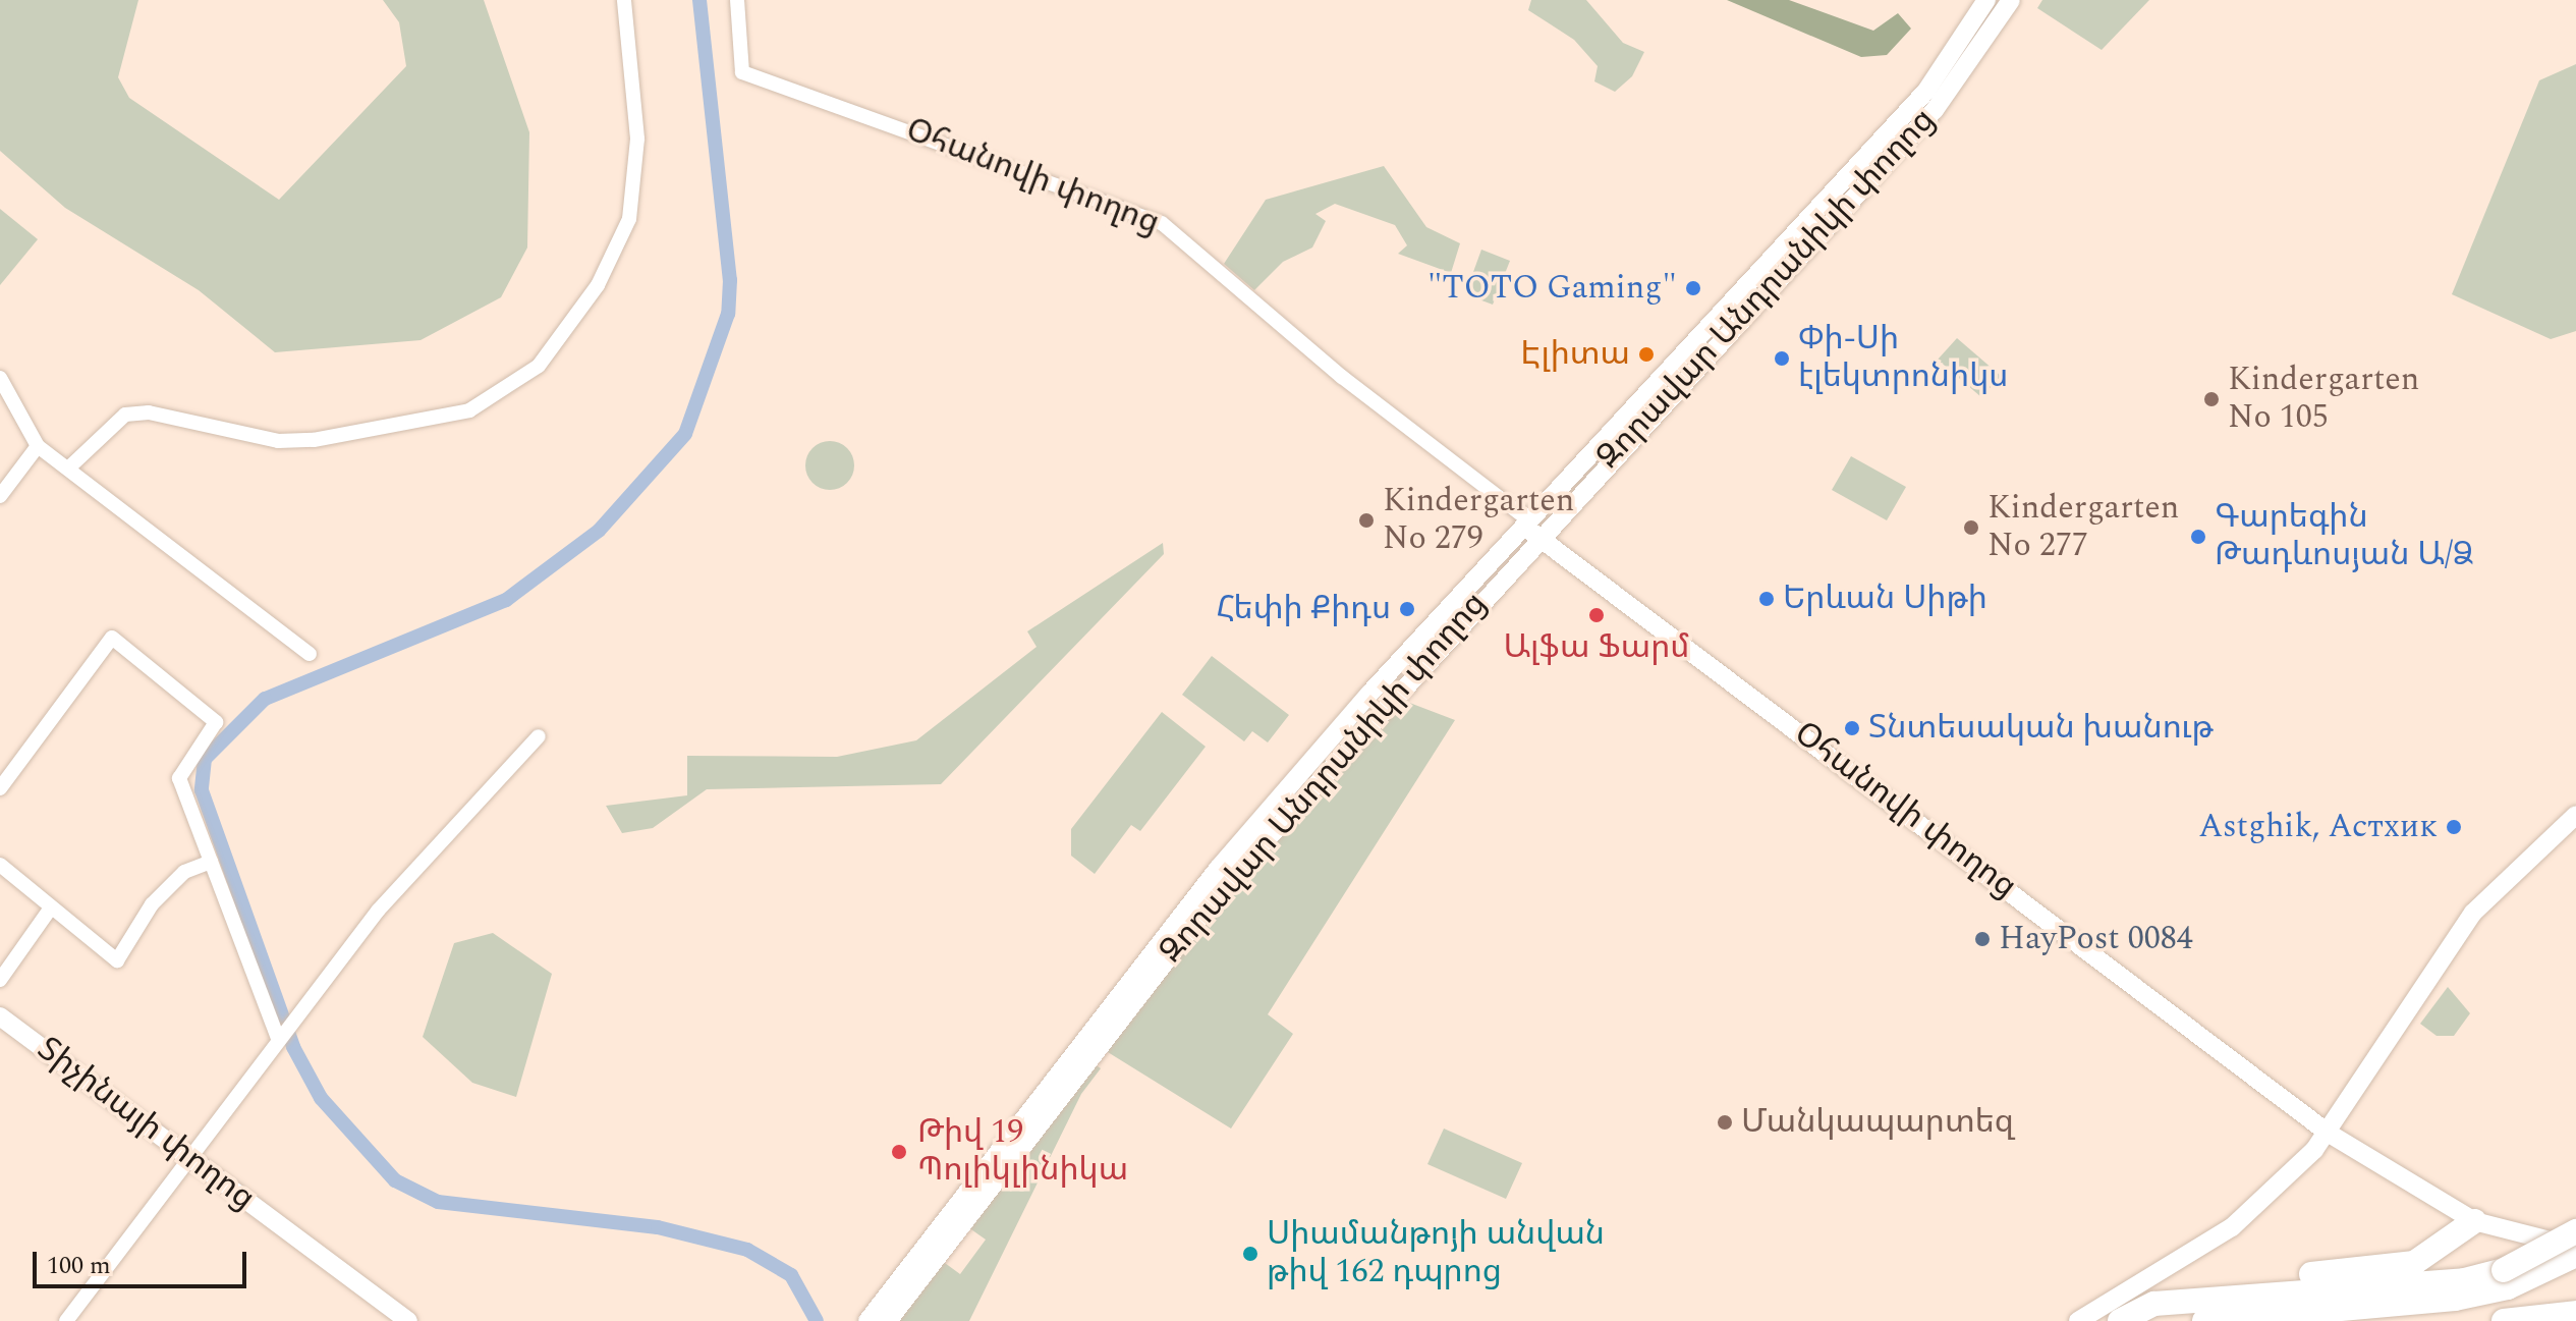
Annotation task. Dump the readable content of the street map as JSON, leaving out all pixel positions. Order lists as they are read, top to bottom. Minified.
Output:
{"streets":{"main road":["Օհանովի փողոց","Զորավար Անդրանիկի փողոց","Տիչինայի փողոց"]},"crossings":[["Օհանովի փողոց","Զորավար Անդրանիկի փողոց"]],"places":["\"TOTO Gaming\"","Էլիտա","Փի-Սի էլեկտրոնիկս","Kindergarten No 105","Kindergarten No 279","Kindergarten No 277","Գարեգին Թադևոսյան Ա/Ձ","Երևան Սիթի","Հեփի Քիդս","Ալֆա Ֆարմ","Տնտեսական խանութ","Astghik, Астхик","HayPost 0084","Մանկապարտեզ","Թիվ 19 Պոլիկլինիկա","Սիամանթոյի անվան թիվ 162 դպրոց"],"scale_bar":"100 m"}
